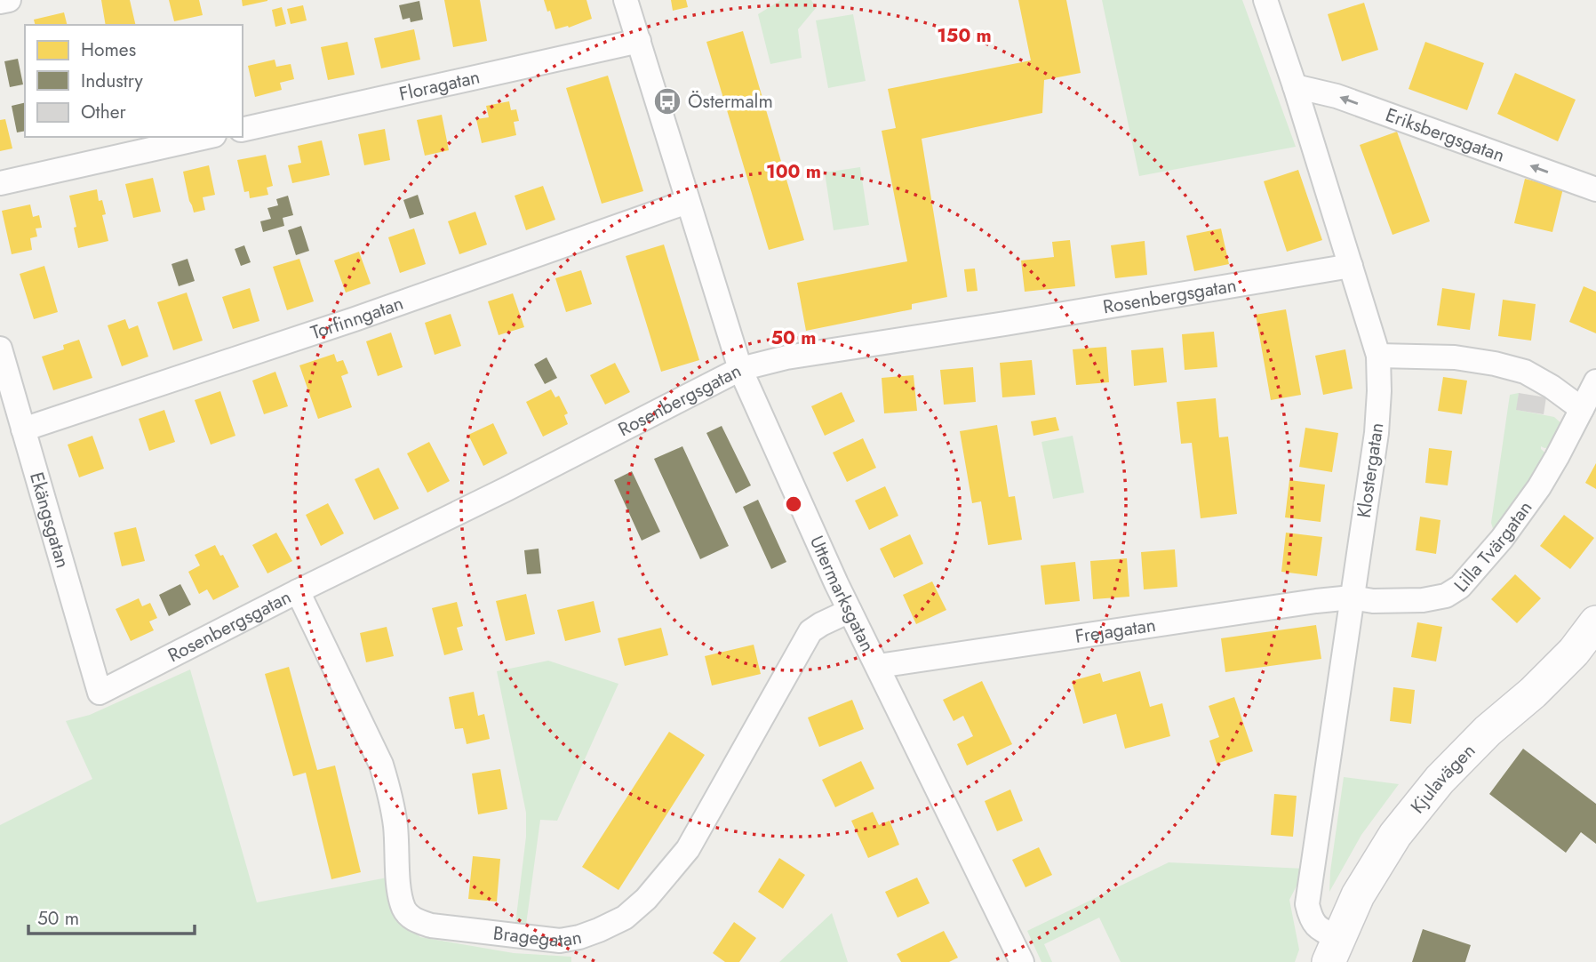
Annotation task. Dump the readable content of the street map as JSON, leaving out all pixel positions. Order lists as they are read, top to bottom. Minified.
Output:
{"streets":{"street":["Floragatan","Eriksbergsgatan","Rosenbergsgatan","Torfinngatan","Klostergatan","Ekängsgatan","Lilla Tvärgatan","Uttermarksgatan","Frejagatan","Kjulavägen","Bragegatan"]},"crossings":[["Floragatan","Uttermarksgatan"],["Eriksbergsgatan","Klostergatan"],["Rosenbergsgatan","Klostergatan"],["Rosenbergsgatan","Ekängsgatan"],["Rosenbergsgatan","Uttermarksgatan"],["Rosenbergsgatan","Bragegatan"],["Torfinngatan","Ekängsgatan"],["Torfinngatan","Uttermarksgatan"],["Klostergatan","Lilla Tvärgatan"],["Klostergatan","Frejagatan"],["Klostergatan","Kjulavägen"],["Lilla Tvärgatan","Frejagatan"],["Uttermarksgatan","Frejagatan"],["Uttermarksgatan","Bragegatan"]],"one_way":["Eriksbergsgatan"],"places":{"bus stop":["Östermalm"]},"legend":["Homes","Industry","Other"],"scale_bar":"50 m","rings":["150 m","100 m","50 m"]}
